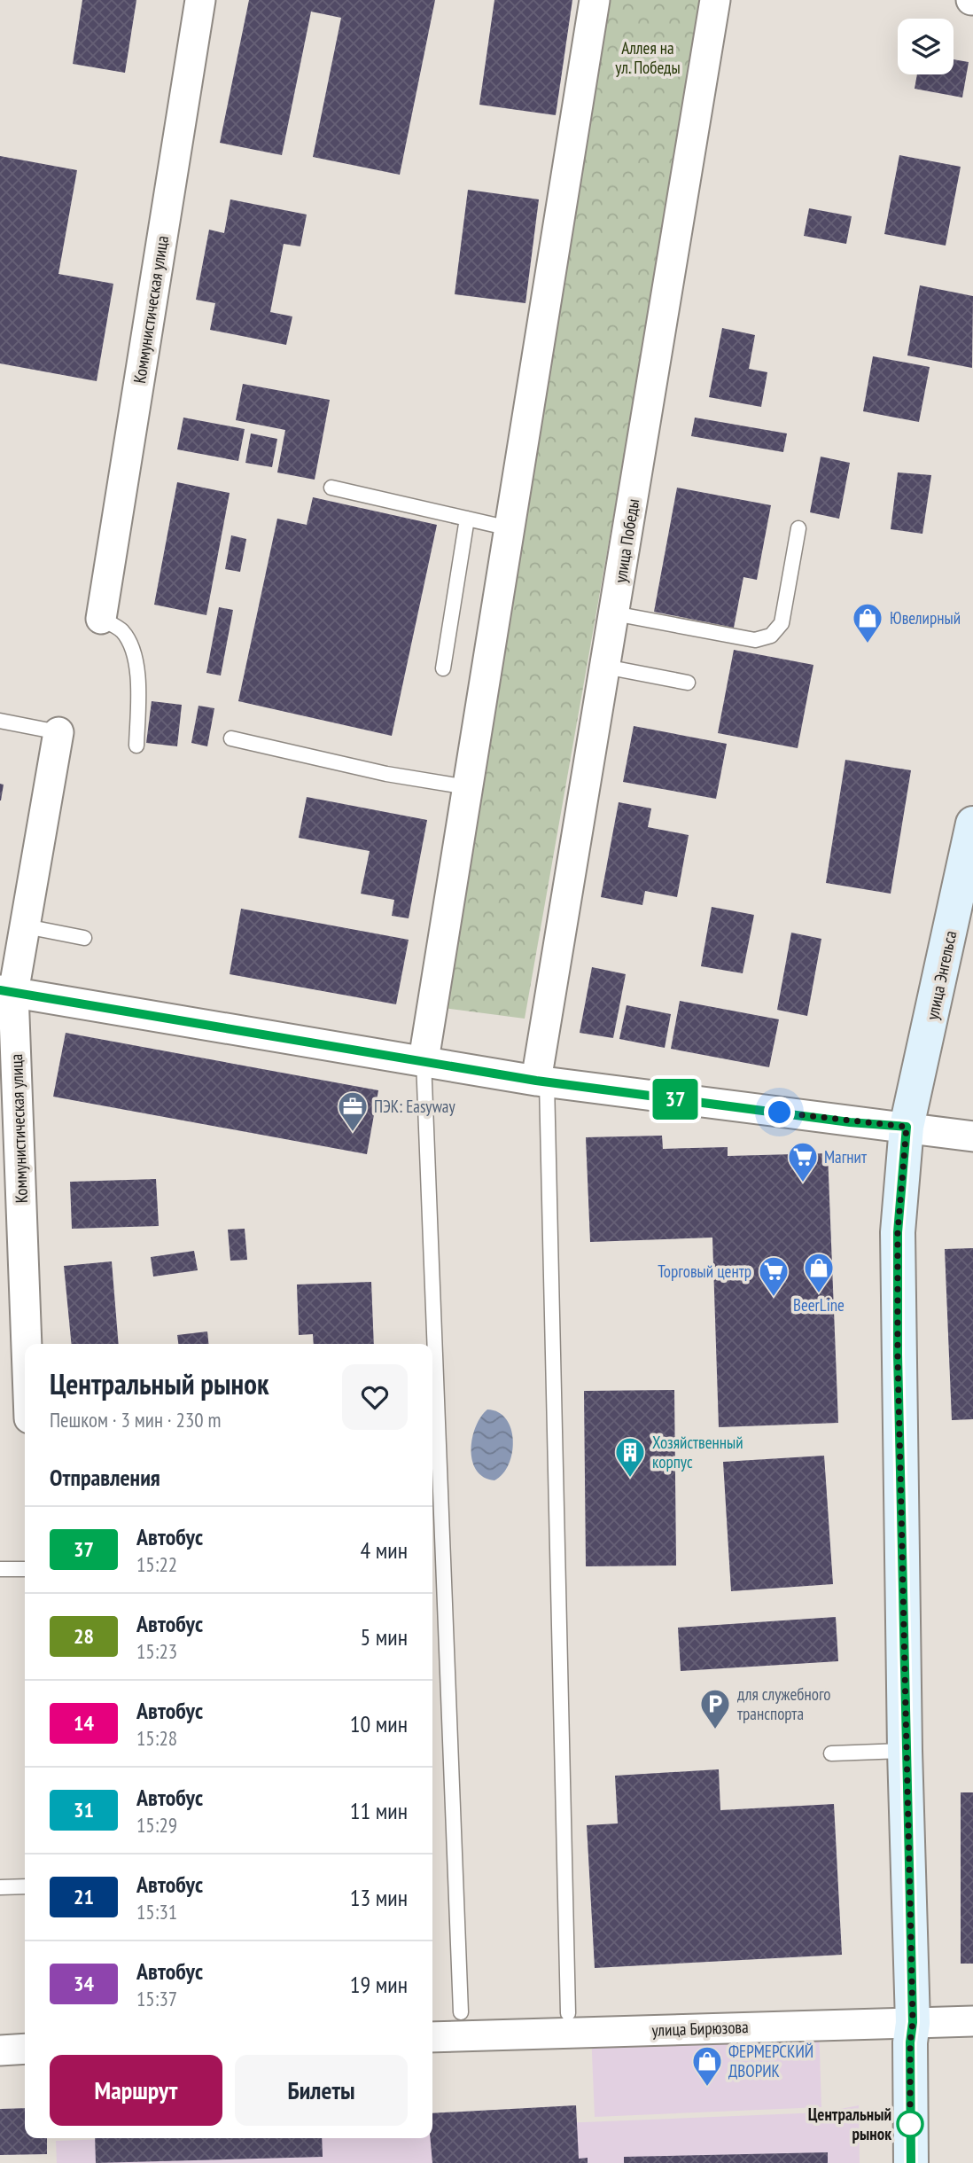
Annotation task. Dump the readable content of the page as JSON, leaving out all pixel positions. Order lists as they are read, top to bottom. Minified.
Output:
{"streets":{"street":["Коммунистическая улица","улица Победы","улица Энгельса","улица Бирюзова"]},"crossings":[["улица Энгельса","улица Бирюзова"]],"parks":["Аллея на ул. Победы"],"places":{"shop":["Ювелирный","BeerLine","ФЕРМЕРСКИЙ ДВОРИК"],"office":["ПЭК: Easyway"],"supermarket":["Магнит","Торговый центр"],"building":["Хозяйственный корпус"],"parking":["для служебного транспорта"],"other":["Центральный рынок"]},"lines":["bus line 37"],"page":{"on_map":"37","heading":[["Центральный рынок","Пешком · 3 мин · 230 m"],"Отправления"],"list":[{"mark":"37","name":"Автобус","note":"15:22","value":"4 мин"},{"mark":"28","name":"Автобус","note":"15:23","value":"5 мин"},{"mark":"14","name":"Автобус","note":"15:28","value":"10 мин"},{"mark":"31","name":"Автобус","note":"15:29","value":"11 мин"},{"mark":"21","name":"Автобус","note":"15:31","value":"13 мин"},{"mark":"34","name":"Автобус","note":"15:37","value":"19 мин"}],"buttons":["Маршрут","Билеты"]}}
